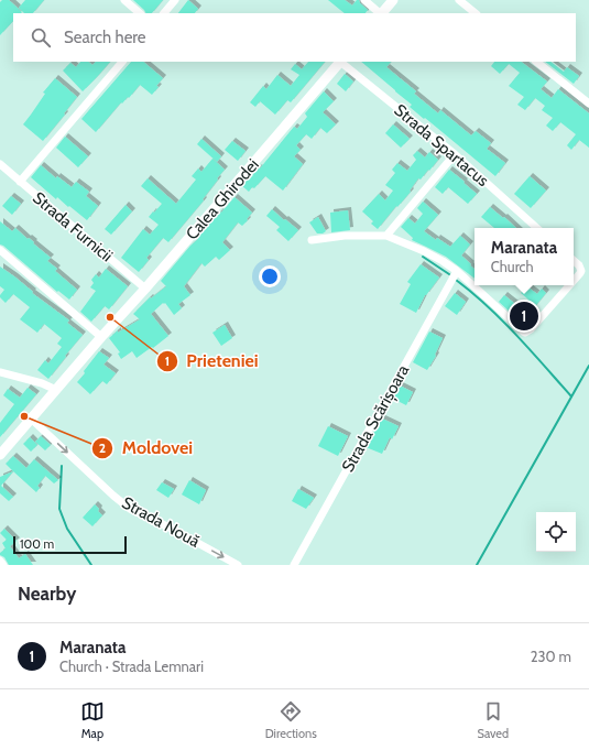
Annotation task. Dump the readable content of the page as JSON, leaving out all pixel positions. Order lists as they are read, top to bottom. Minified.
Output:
{"streets":{"street":["Strada Spartacus","Calea Ghirodei","Strada Furnicii","Strada Scărișoara","Strada Nouă"]},"crossings":[["Calea Ghirodei","Strada Furnicii"],["Calea Ghirodei","Strada Nouă"]],"one_way":["Strada Nouă"],"places":["Prieteniei","Moldovei"],"scale_bar":"100 m","page":{"search":"Search here","popup":["Maranata","Church"],"pins":"1","scale":"100 m","heading":"Nearby","list":[{"mark":"1","name":"Maranata","note":"Church · Strada Lemnari","value":"230 m"}],"nav":["Map","Directions","Saved"]}}
